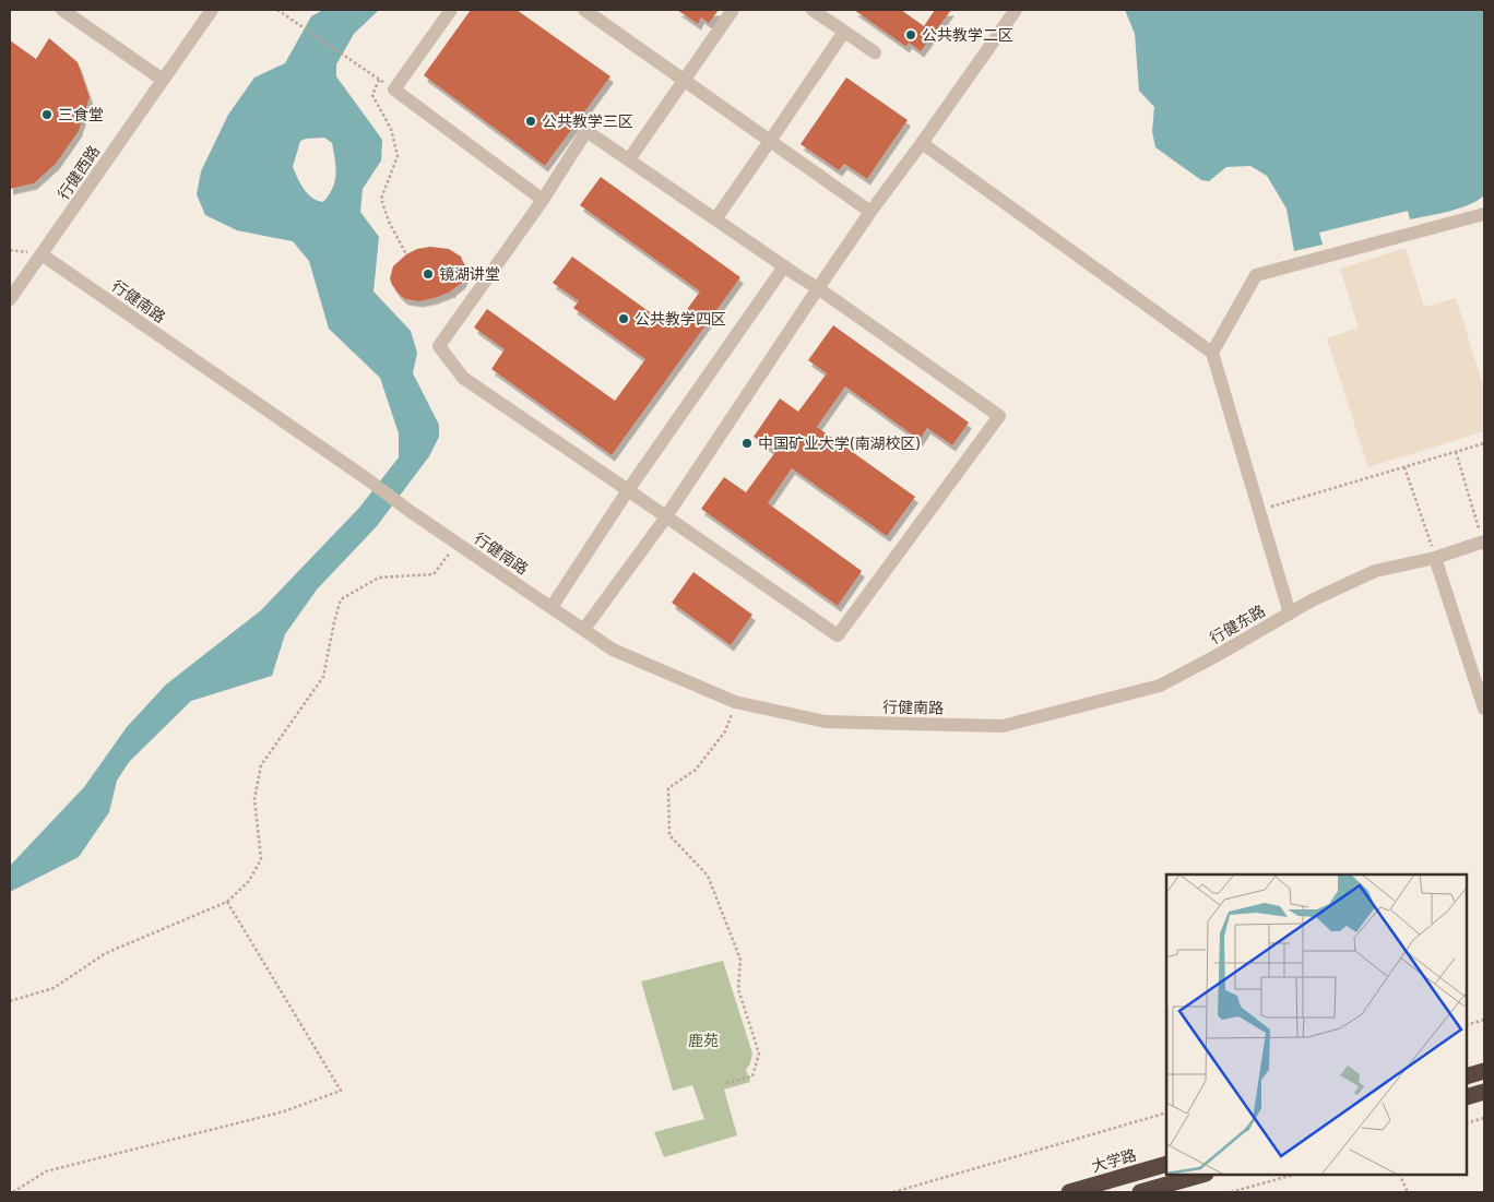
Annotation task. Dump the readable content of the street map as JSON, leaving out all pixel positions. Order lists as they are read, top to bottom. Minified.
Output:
{"streets":{"highway":["大学路"],"street":["行健西路","行健南路","行健东路"]},"crossings":[["行健西路","行健南路"],["行健南路","行健东路"]],"parks":["鹿苑"],"places":["公共教学二区","三食堂","公共教学三区","镜湖讲堂","公共教学四区","中国矿业大学(南湖校区)"]}
